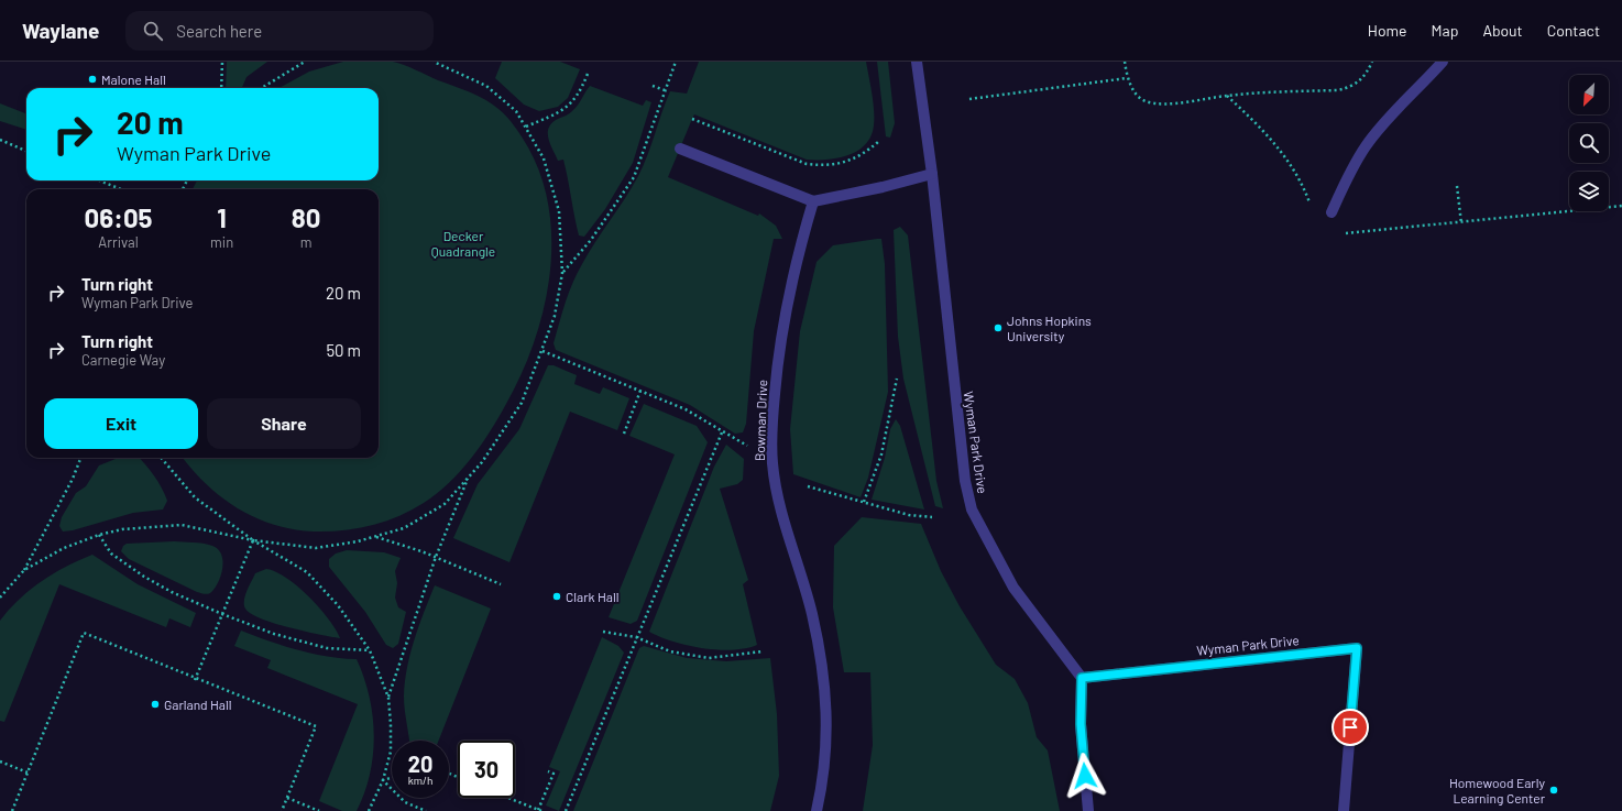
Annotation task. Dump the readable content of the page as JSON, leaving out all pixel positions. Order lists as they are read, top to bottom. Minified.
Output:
{"streets":{"street":["Bowman Drive","Wyman Park Drive"]},"parks":["Decker Quadrangle"],"places":["Malone Hall","Johns Hopkins University","Clark Hall","Garland Hall","Homewood Early Learning Center"],"north":"bottom left","page":{"header":"Waylane","search":"Search here","nav":["Home","Map","About","Contact"],"turn":["20 m","Wyman Park Drive"],"eta":["06:05","Arrival","1","min","80","m"],"list":[{"name":"Turn right","note":"Wyman Park Drive","value":"20 m"},{"name":"Turn right","note":"Carnegie Way","value":"50 m"}],"buttons":["Exit","Share"],"speed":"20 km/h","limit":"30"}}
